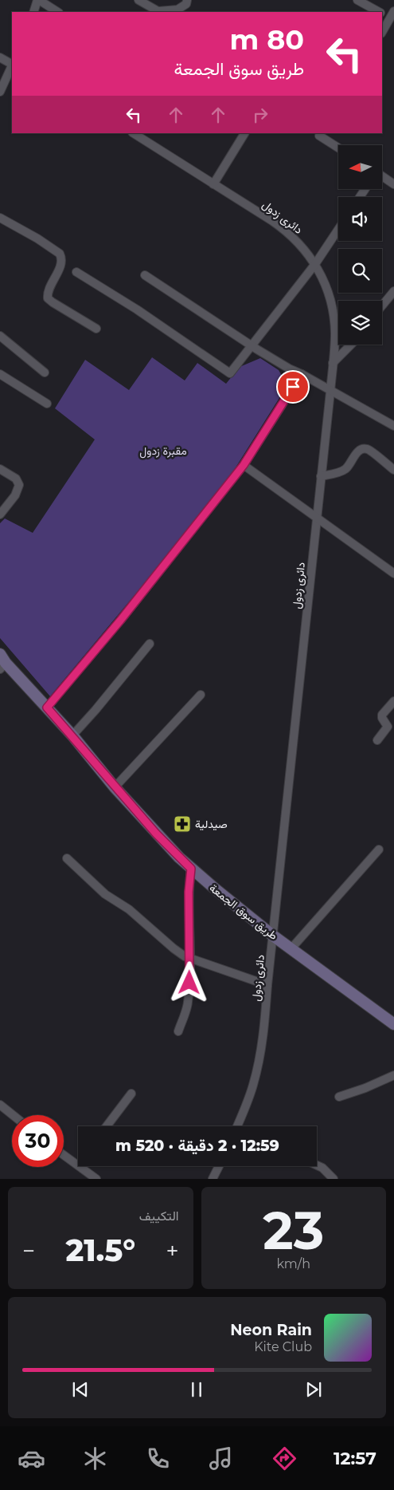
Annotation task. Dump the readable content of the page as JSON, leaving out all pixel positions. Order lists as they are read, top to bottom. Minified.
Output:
{"streets":{"street":["دائرى زدول","طريق سوق الجمعة"]},"crossings":[["دائرى زدول","طريق سوق الجمعة"]],"parks":["مقبرة زدول"],"places":{"pharmacy":["صيدلية"]},"north":"left","page":{"turn":["80 m","طريق سوق الجمعة"],"limit":"30","trip":"12:59 · 2 دقيقة · 520 m","tile":[["23","km/h"],"التكييف"],"heat":["−","21.5°","+"],"song":["Neon Rain","Kite Club"],"tabs":"12:57"}}
